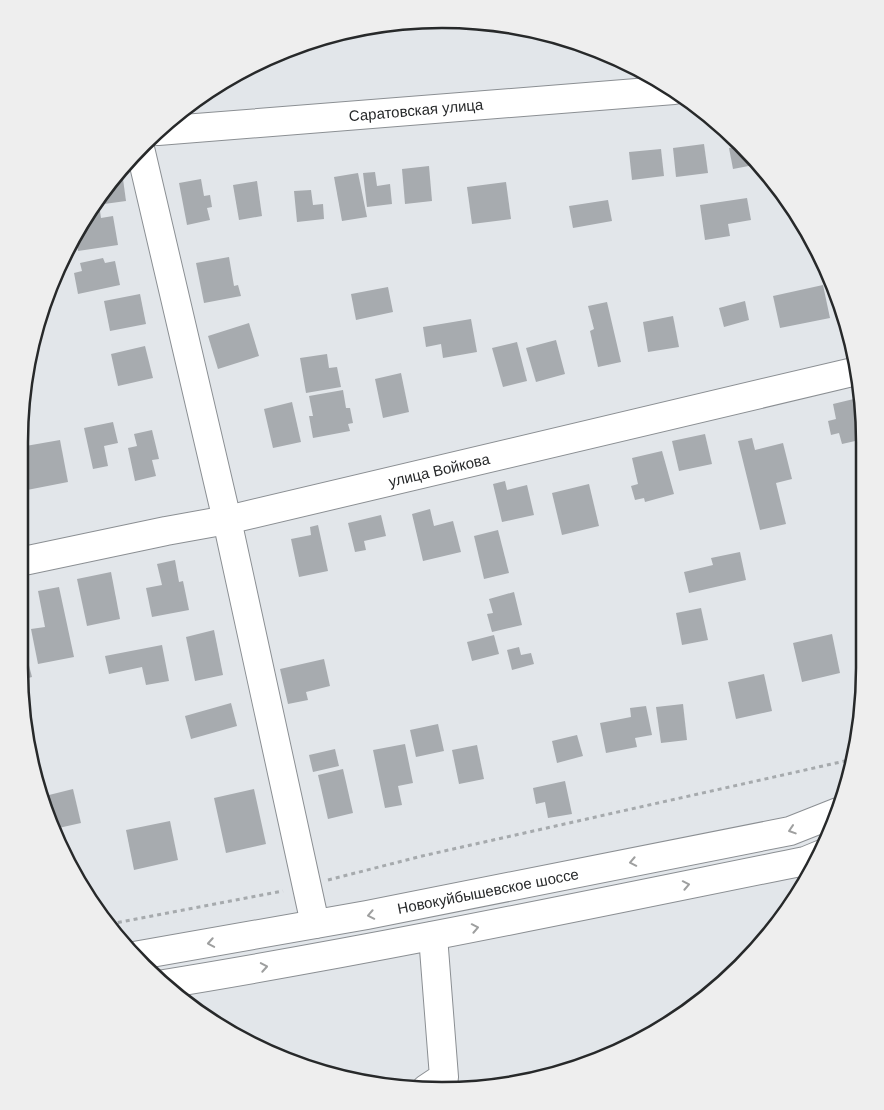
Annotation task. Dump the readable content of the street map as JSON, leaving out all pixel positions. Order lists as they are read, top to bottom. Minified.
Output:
{"streets":{"street":["Саратовская улица","улица Войкова","Новокуйбышевское шоссе"]}}
